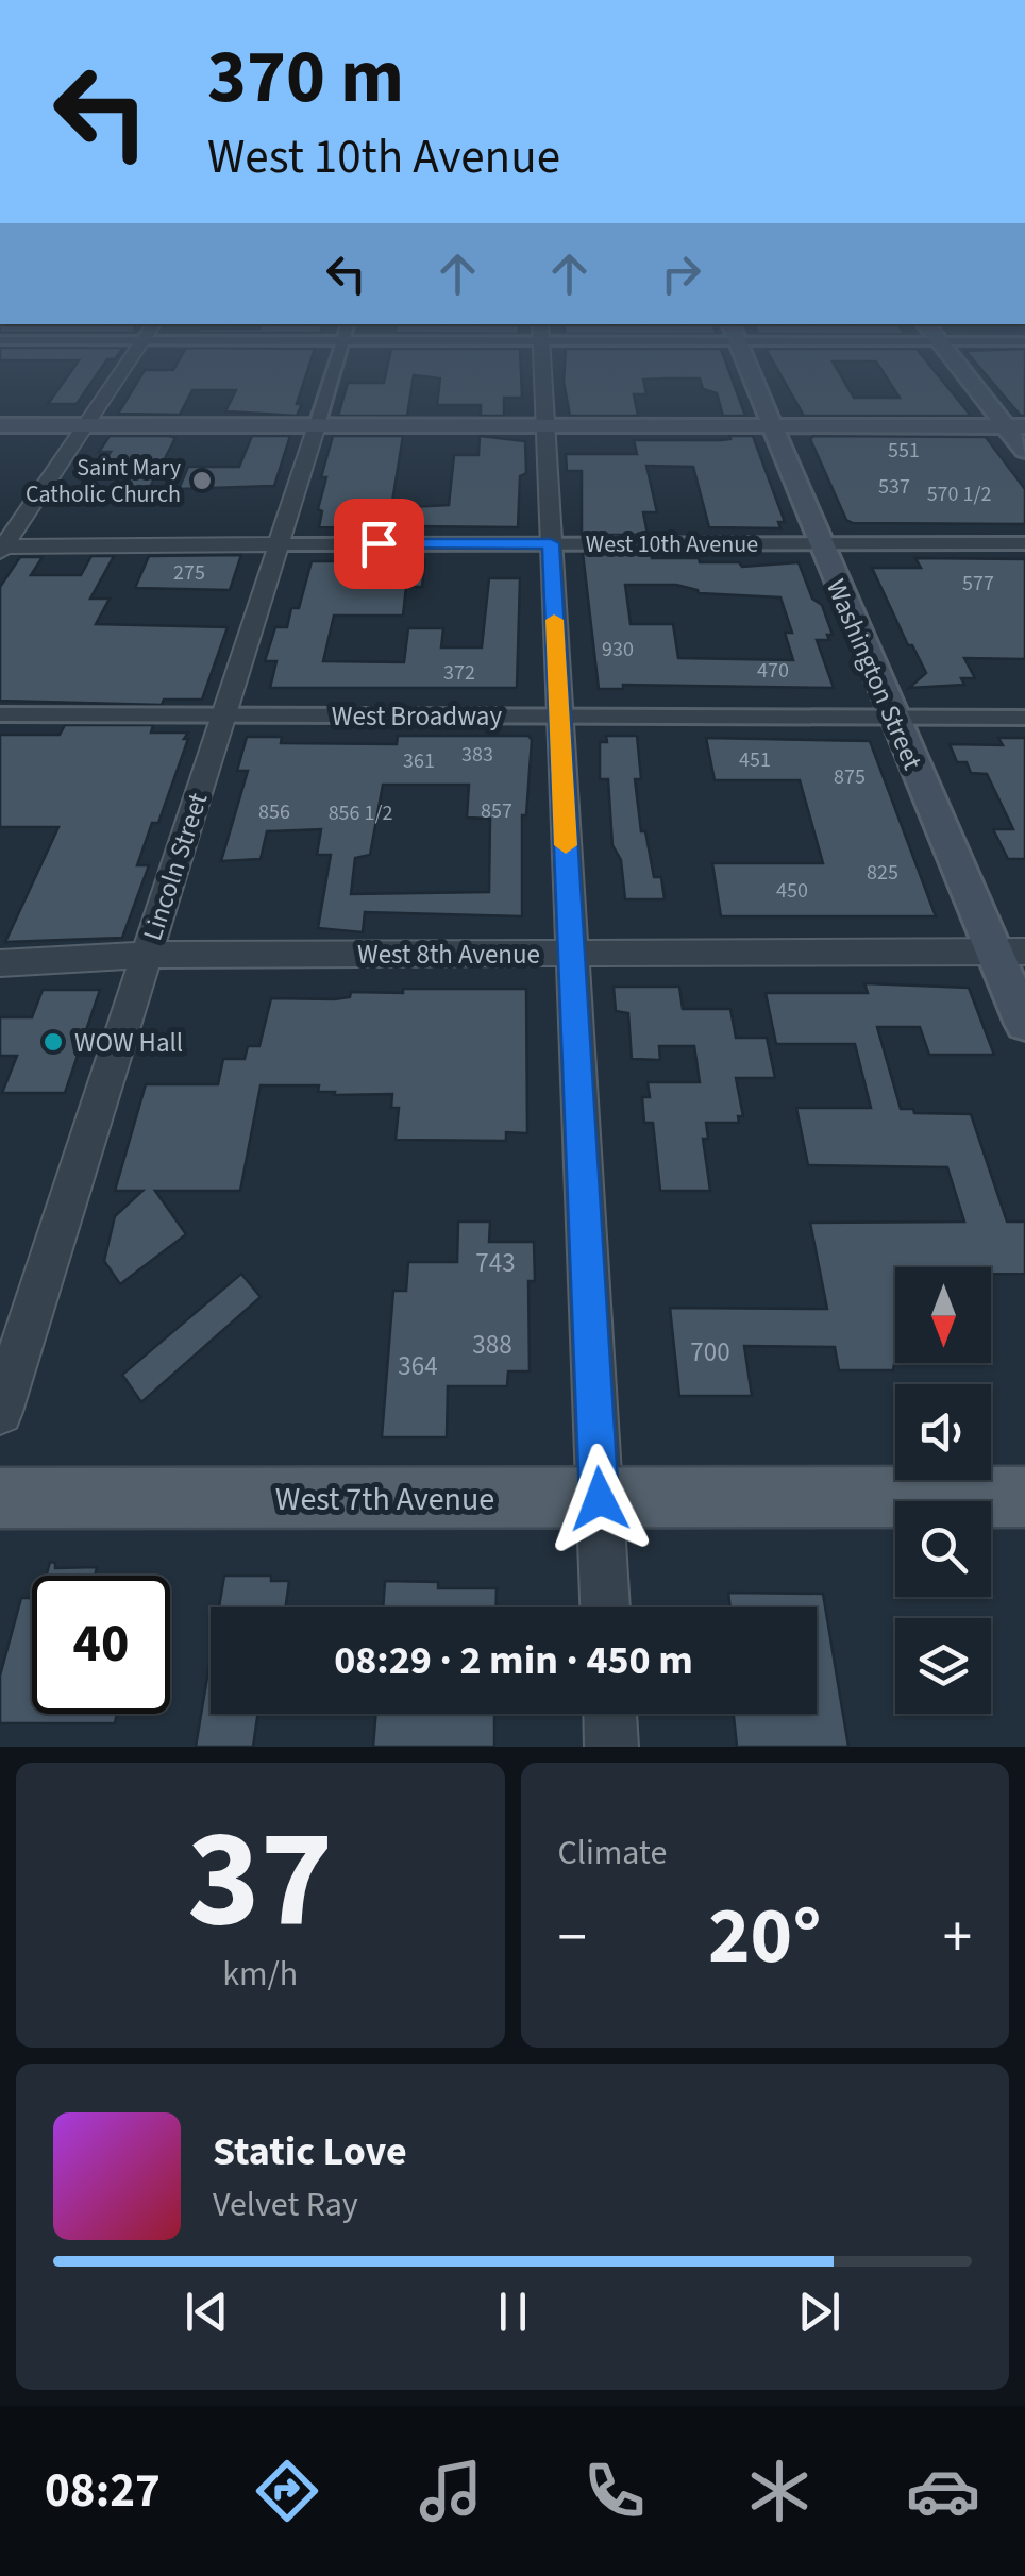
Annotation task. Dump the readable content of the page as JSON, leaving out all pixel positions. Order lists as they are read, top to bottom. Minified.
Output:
{"streets":{"main road":["Washington Street","West 7th Avenue"],"street":["West 10th Avenue","West Broadway","Lincoln Street","West 8th Avenue"]},"crossings":[["West 10th Avenue","Washington Street"],["West 10th Avenue","Lincoln Street"],["Washington Street","West Broadway"],["Washington Street","West 8th Avenue"],["West Broadway","Lincoln Street"],["Lincoln Street","West 8th Avenue"]],"places":["Saint Mary Catholic Church","WOW Hall"],"house_numbers":["551","537","570 1/2","275","577","930","470","372","383","451","361","875","857","856","856 1/2","825","450","743","388","700","364"],"north":"bottom","page":{"turn":["370 m","West 10th Avenue"],"limit":"40","trip":"08:29 · 2 min · 450 m","tile":[["37","km/h"],"Climate"],"heat":["−","20°","+"],"song":["Static Love","Velvet Ray"],"tabs":"08:27"}}
